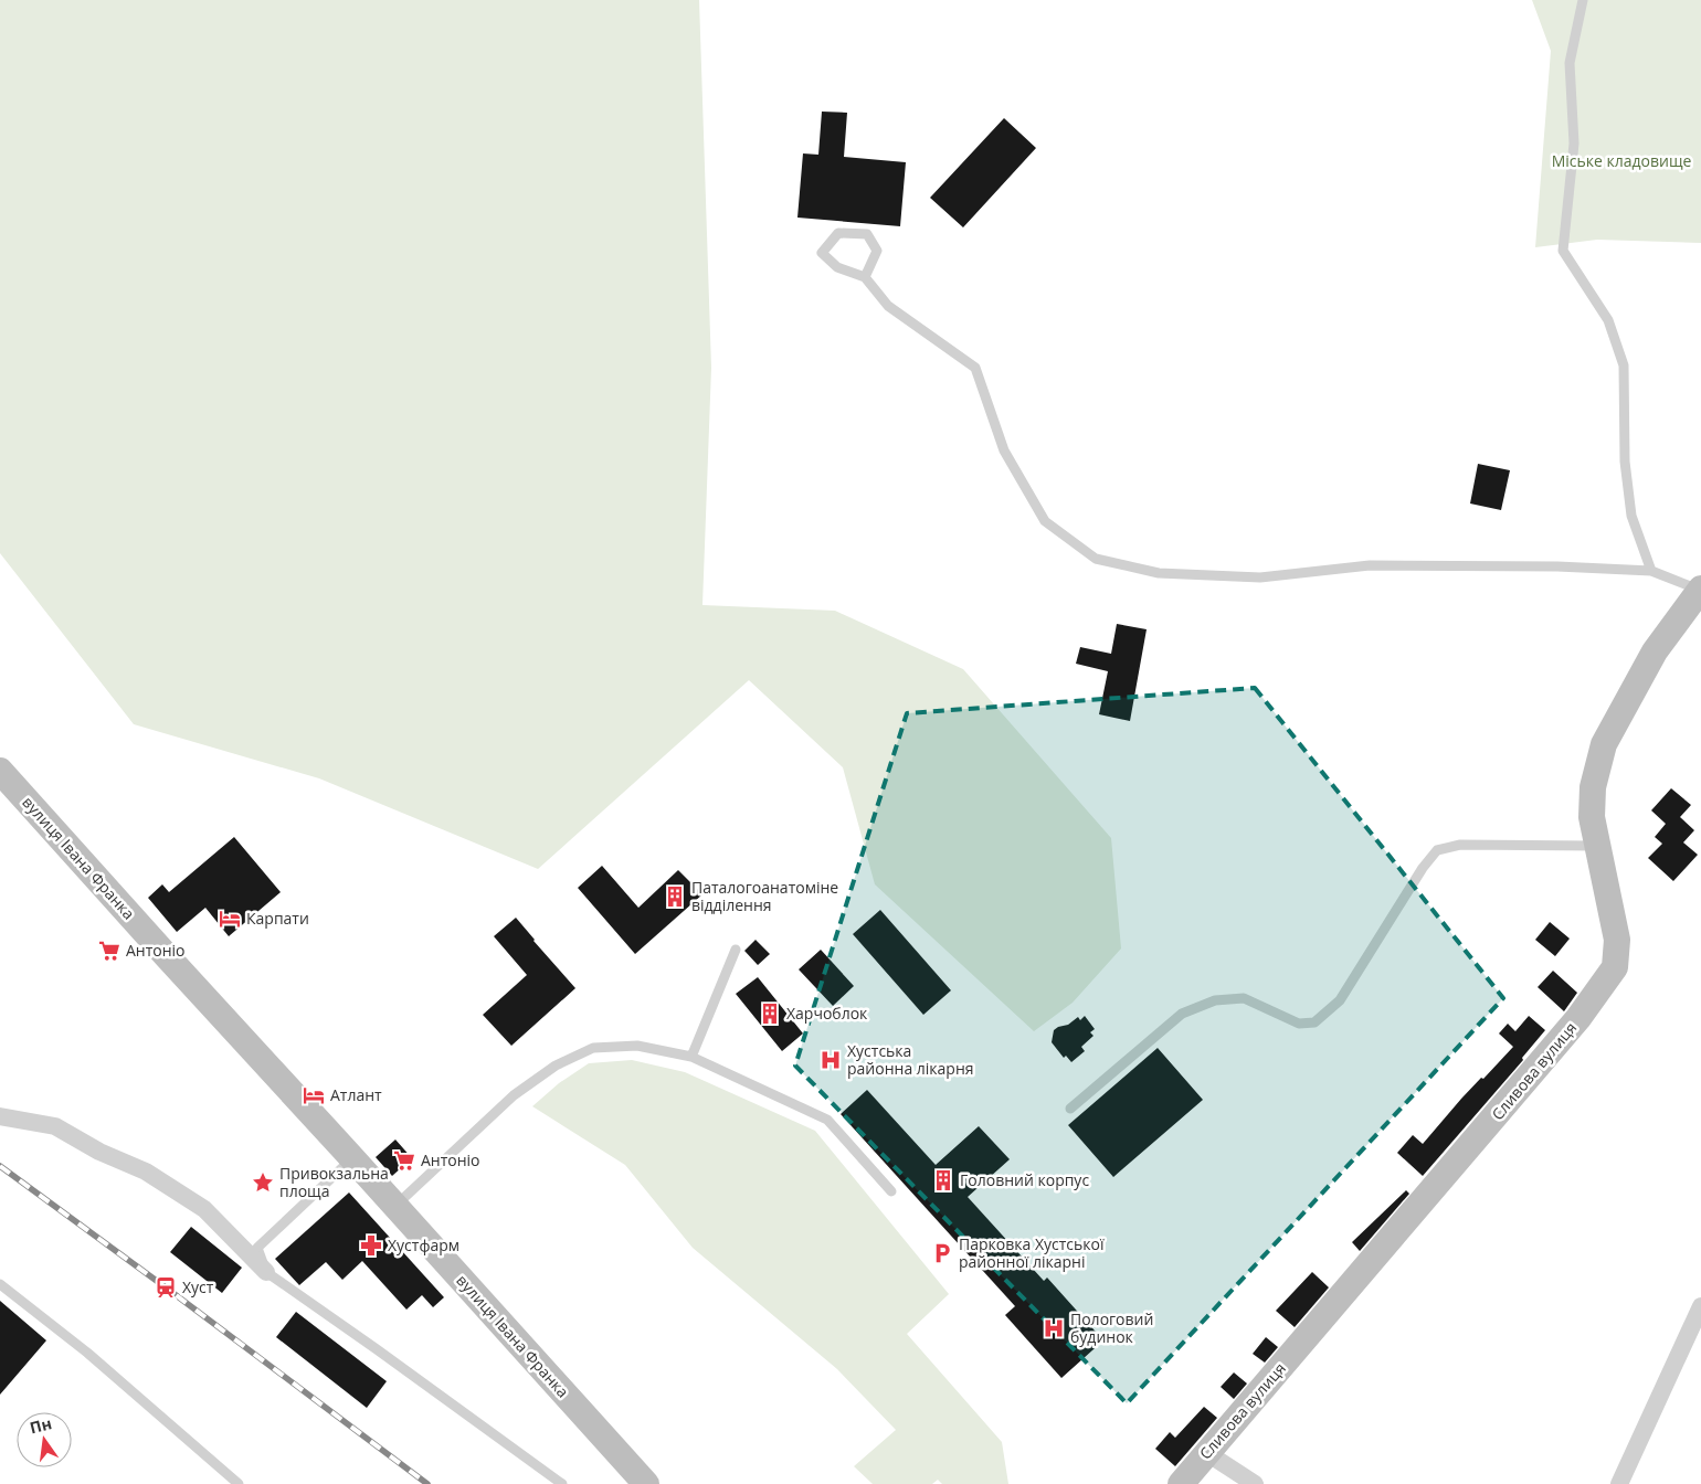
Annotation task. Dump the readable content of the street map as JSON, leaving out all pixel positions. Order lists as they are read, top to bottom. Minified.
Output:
{"streets":{"street":["вулиця Івана Франка","Сливова вулиця"]},"parks":["Міське кладовище"],"places":{"building":["Паталогоанатоміне відділення","Харчоблок","Головний корпус"],"hotel":["Карпати","Атлант"],"supermarket":["Антонio","Антоніо"],"hospital":["Хустська районна лікарня","Пологовий будинок"],"place":["Привокзальна площа"],"pharmacy":["Хустфарм"],"parking":["Парковка Хустської районної лікарні"],"station":["Хуст"]},"north":"top"}
